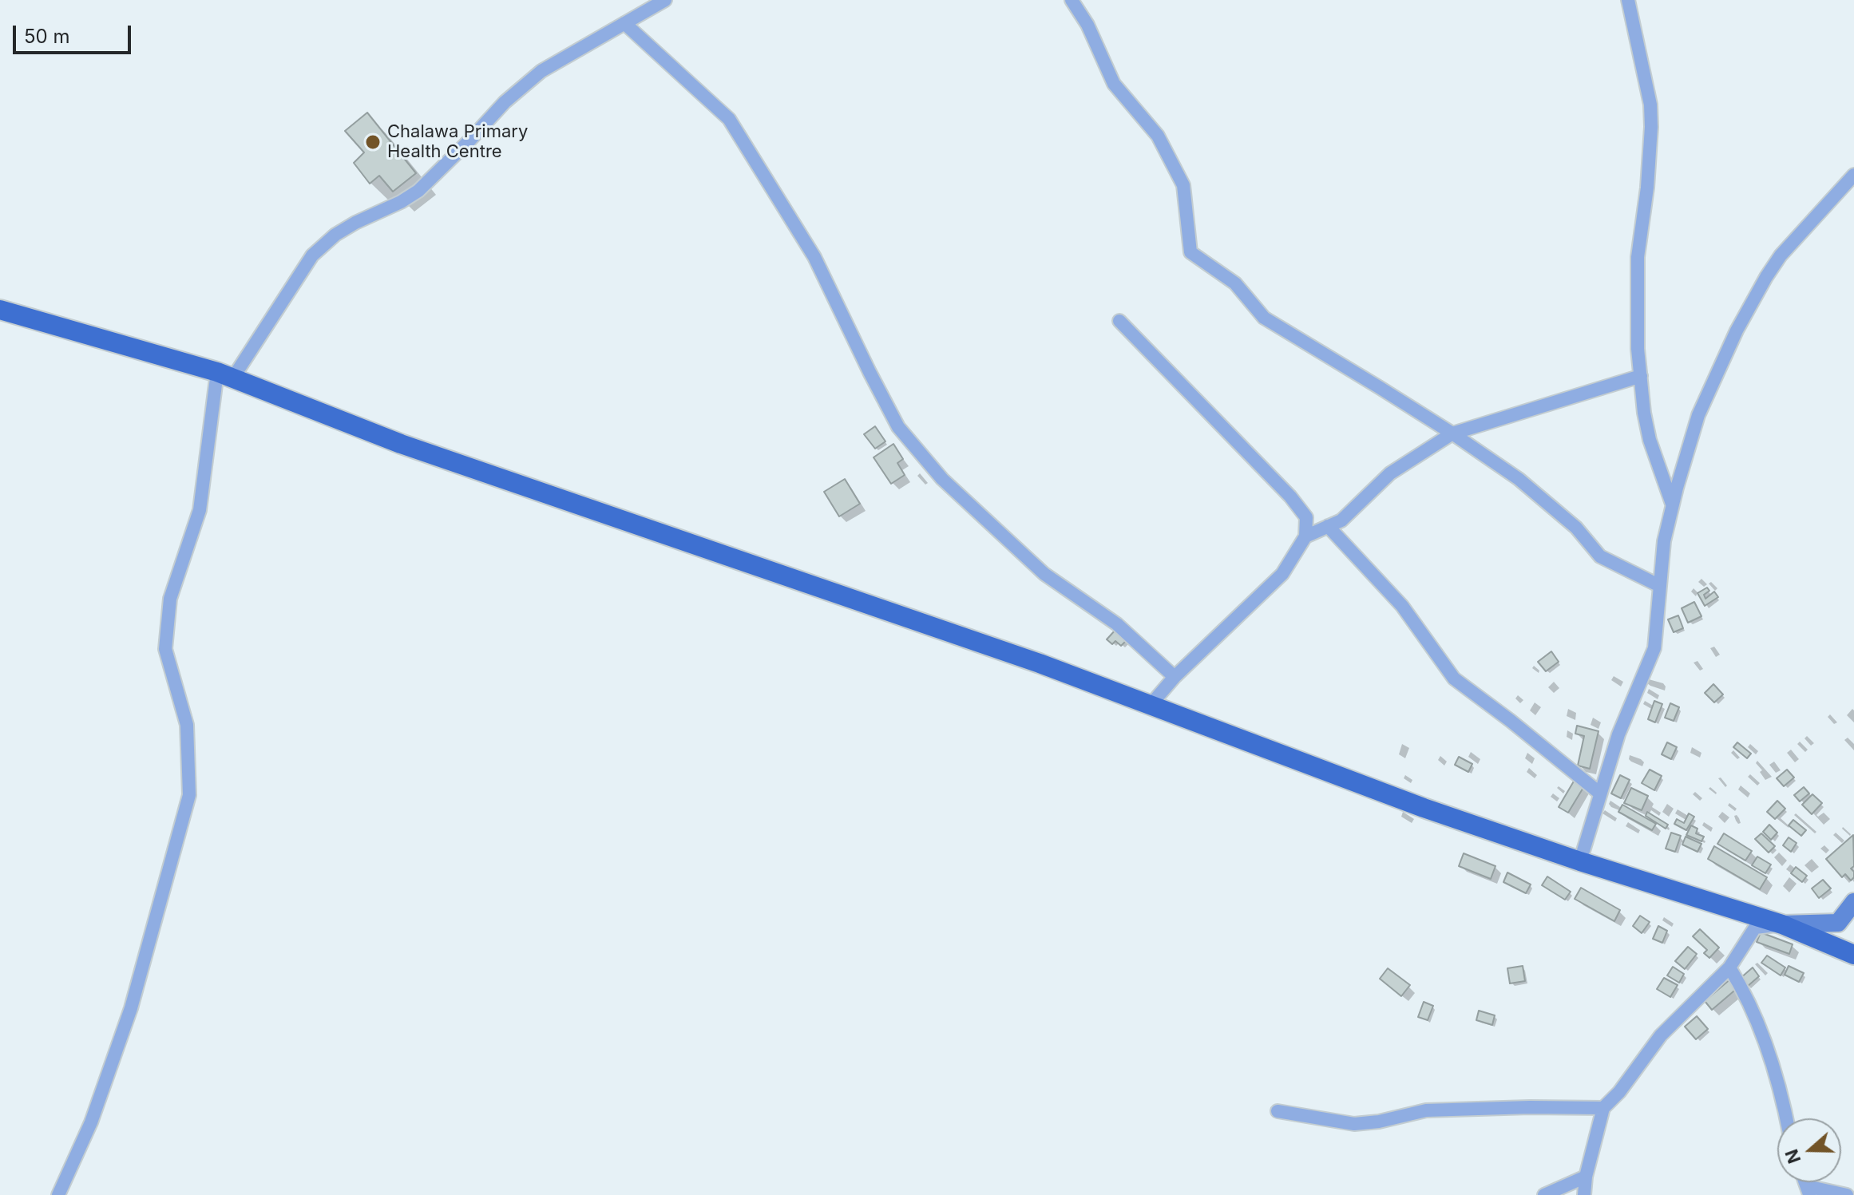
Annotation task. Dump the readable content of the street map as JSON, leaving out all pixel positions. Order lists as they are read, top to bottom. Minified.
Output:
{"places":["Chalawa Primary Health Centre"],"scale_bar":"50 m","north":"left"}
